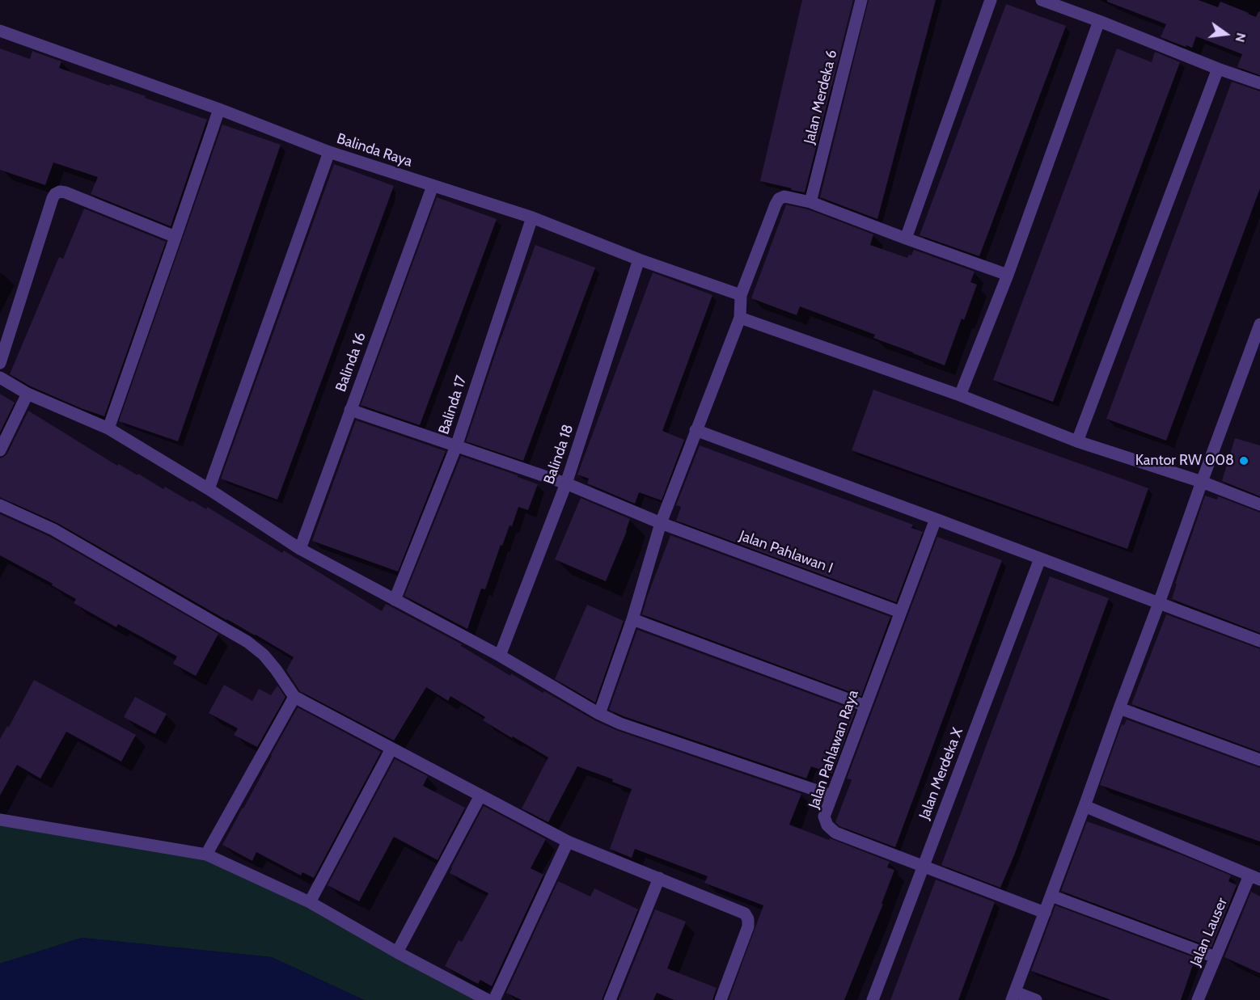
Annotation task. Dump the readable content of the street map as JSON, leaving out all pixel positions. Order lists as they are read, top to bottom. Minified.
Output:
{"streets":{"street":["Jalan Merdeka 6","Balinda Raya","Balinda 16","Balinda 17","Balinda 18","Jalan Pahlawan I","Jalan Pahlawan Raya","Jalan Merdeka X","Jalan Lauser"]},"crossings":[["Balinda Raya","Balinda 16"],["Balinda Raya","Balinda 17"],["Balinda Raya","Balinda 18"],["Balinda 16","Jalan Pahlawan I"],["Balinda 17","Jalan Pahlawan I"],["Balinda 18","Jalan Pahlawan I"],["Jalan Pahlawan I","Jalan Pahlawan Raya"],["Jalan Pahlawan Raya","Jalan Merdeka X"]],"places":["Kantor RW 008"],"north":"right"}
